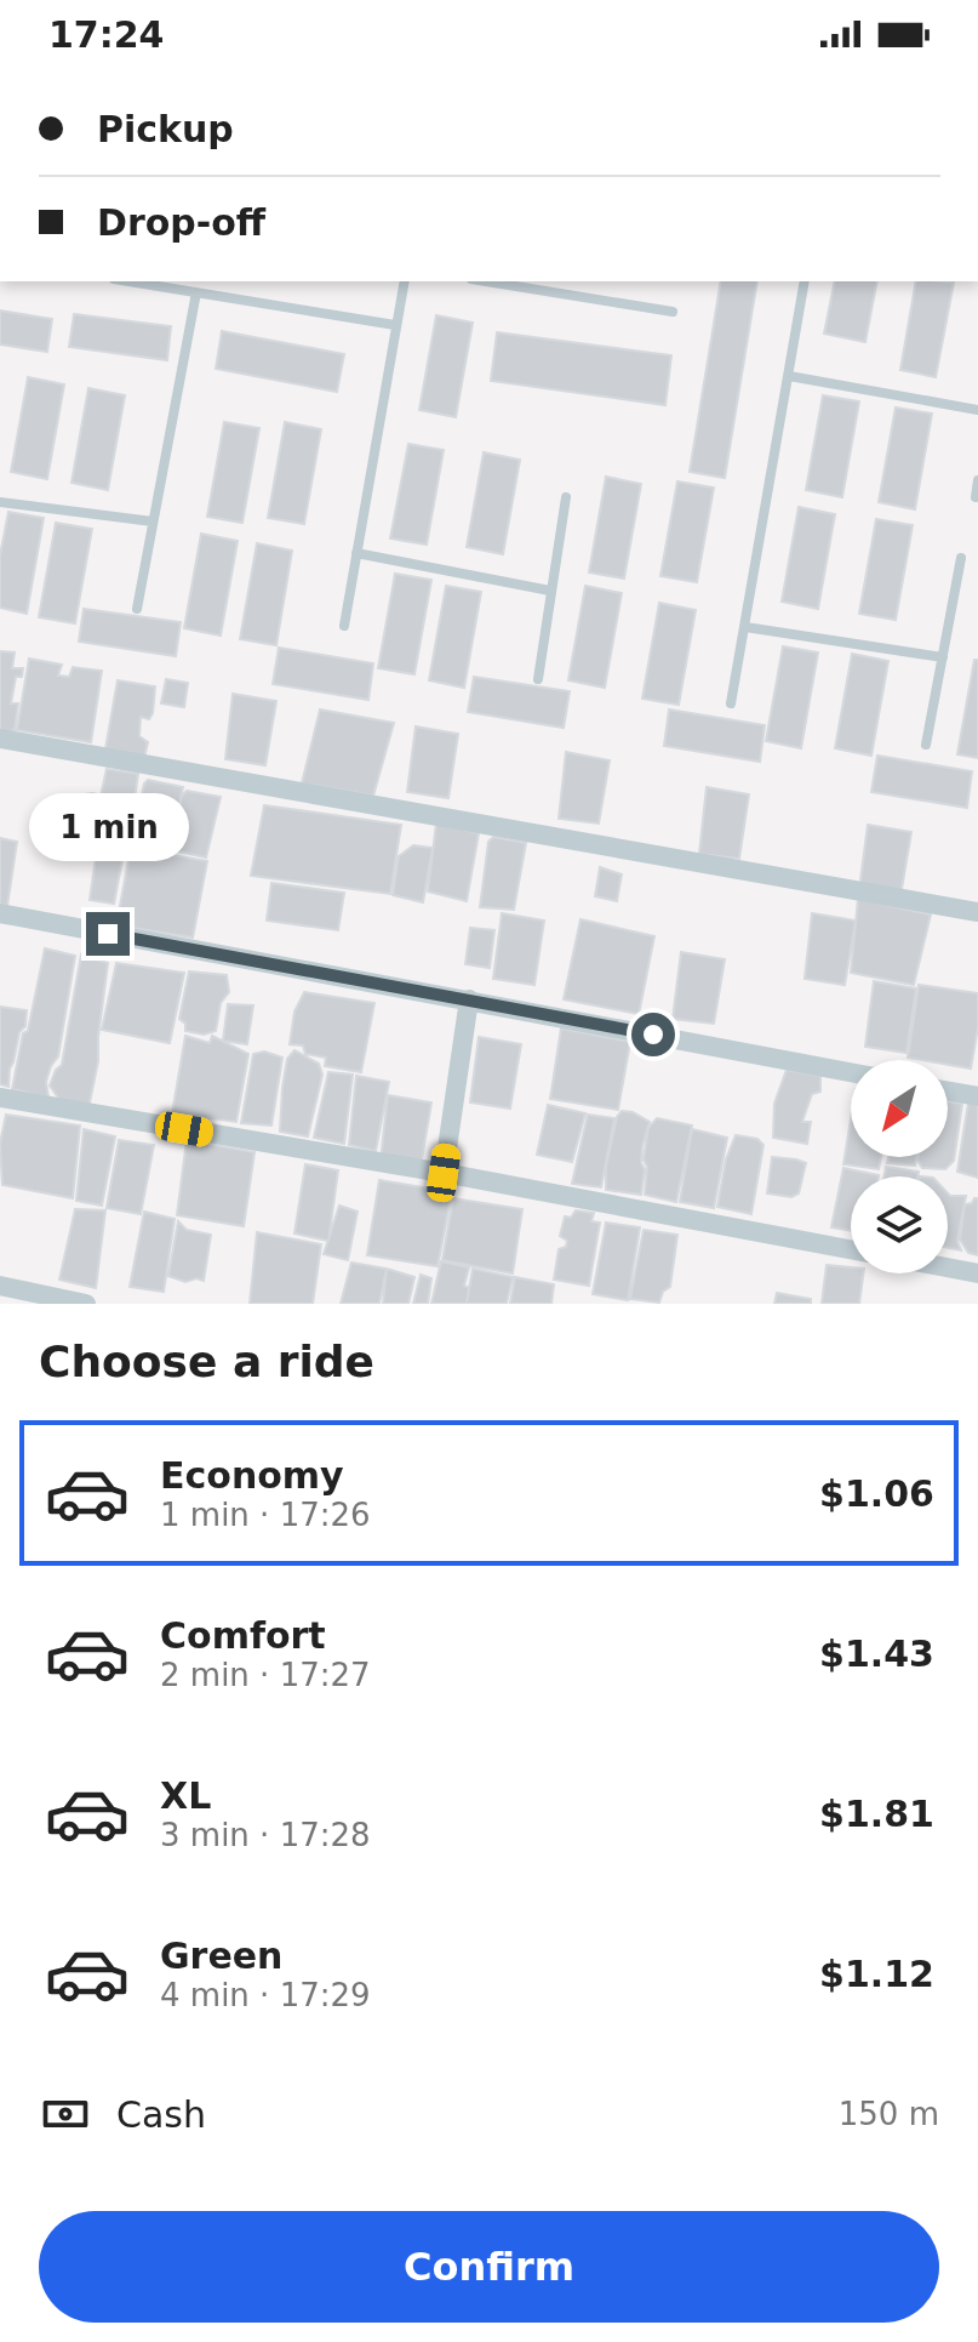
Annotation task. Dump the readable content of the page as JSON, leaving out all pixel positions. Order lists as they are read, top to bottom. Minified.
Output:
{"north":"bottom left","page":{"status":"17:24","banner":["Pickup","Drop-off"],"bubble":"1 min","heading":"Choose a ride","list":[{"name":"Economy","note":"1 min · 17:26","value":"$1.06"},{"name":"Comfort","note":"2 min · 17:27","value":"$1.43"},{"name":"XL","note":"3 min · 17:28","value":"$1.81"},{"name":"Green","note":"4 min · 17:29","value":"$1.12"}],"pay":["Cash","150 m"],"buttons":"Confirm"}}
